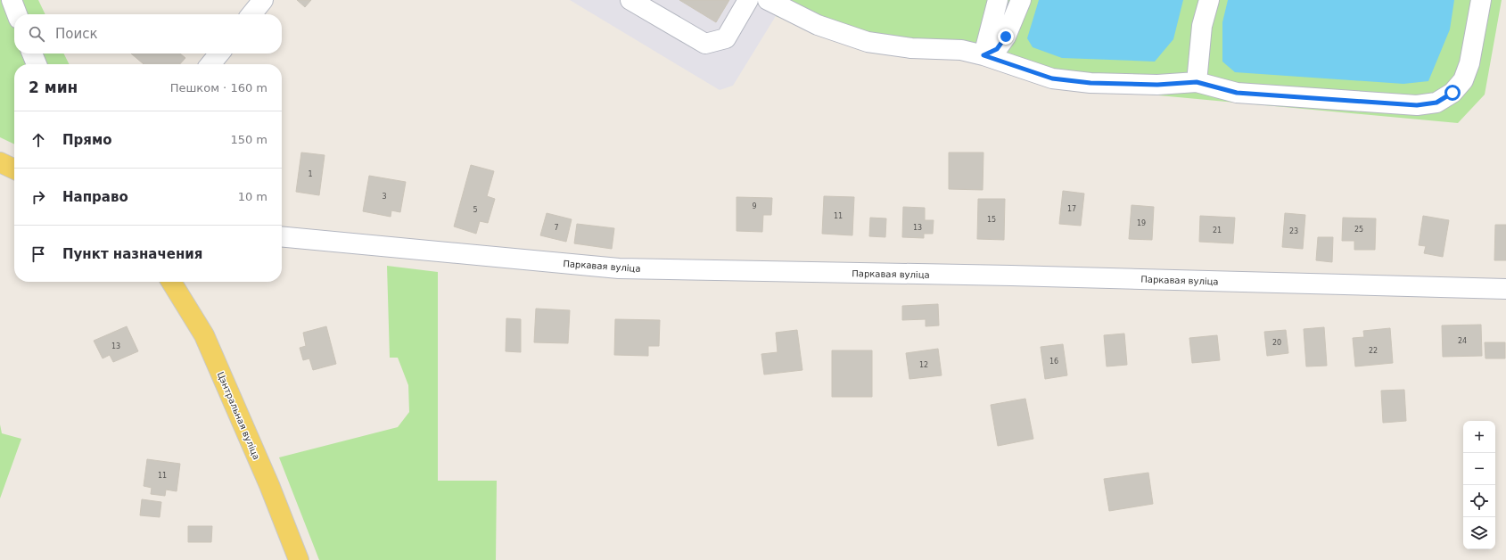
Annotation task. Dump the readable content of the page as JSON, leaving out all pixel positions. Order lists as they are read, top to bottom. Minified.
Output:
{"streets":{"main road":["Цэнтральная вуліца"],"street":["Паркавая вуліца"]},"house_numbers":["1","3","9","17","5","11","15","19","7","13","25","21","23","24","20","13","22","16","12","11"],"page":{"search":"Поиск","heading":["2 мин","Пешком · 160 m"],"list":[["Прямо","150 m"],["Направо","10 m"],"Пункт назначения"],"map_buttons":["+","−"]}}
